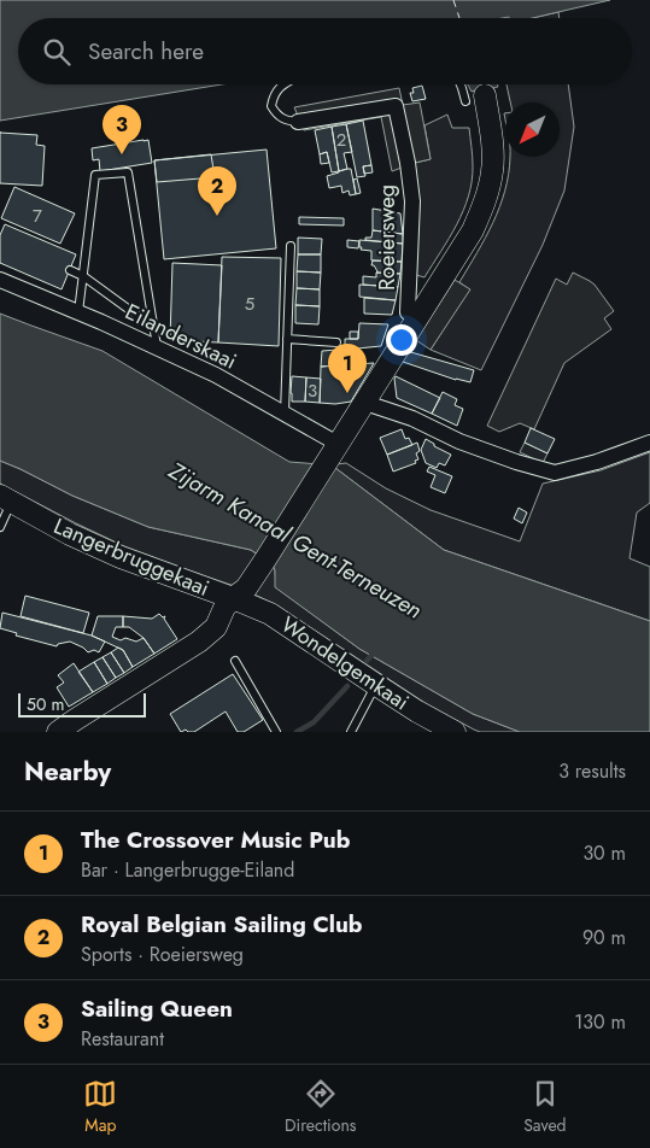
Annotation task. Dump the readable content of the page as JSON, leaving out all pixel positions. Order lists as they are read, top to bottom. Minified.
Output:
{"streets":{"main road":["Langerbruggekaai","Wondelgemkaai"],"street":["Roeiersweg","Eilanderskaai"]},"crossings":[["Langerbruggekaai","Wondelgemkaai"]],"water":["Zijarm Kanaal Gent-Terneuzen"],"house_numbers":["2","7","5","3"],"scale_bar":"50 m","north":"bottom left","page":{"search":"Search here","pins":["3","2","1"],"scale":"50 m","heading":["Nearby","3 results"],"list":[{"mark":"1","name":"The Crossover Music Pub","note":"Bar · Langerbrugge-Eiland","value":"30 m"},{"mark":"2","name":"Royal Belgian Sailing Club","note":"Sports · Roeiersweg","value":"90 m"},{"mark":"3","name":"Sailing Queen","note":"Restaurant","value":"130 m"}],"nav":["Map","Directions","Saved"]}}
